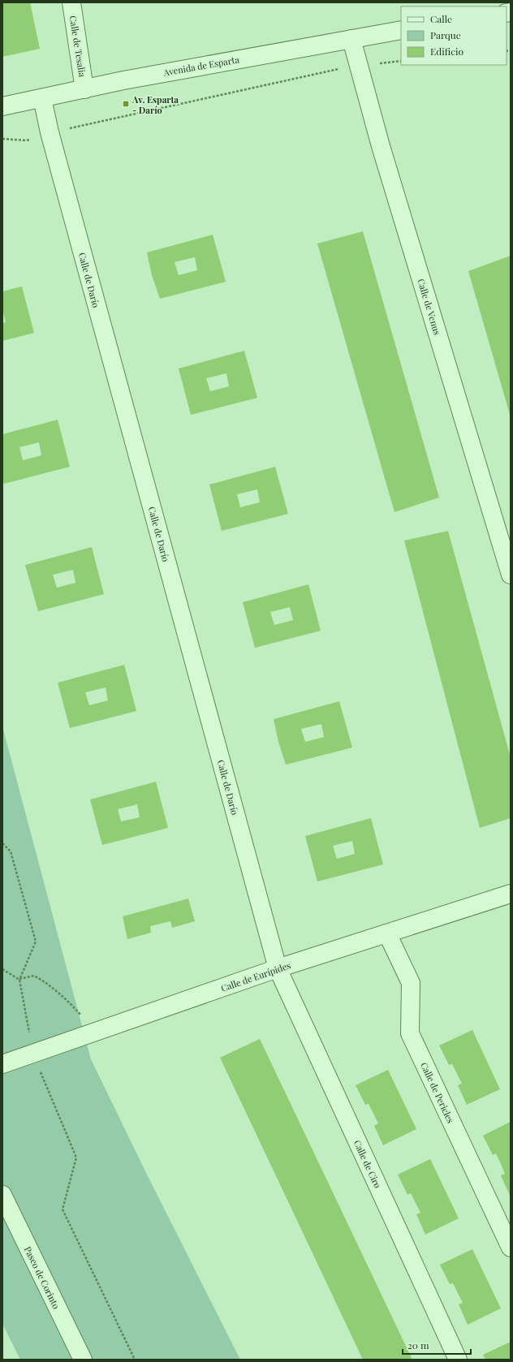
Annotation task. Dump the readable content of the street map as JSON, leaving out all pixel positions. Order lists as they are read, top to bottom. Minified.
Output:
{"streets":{"street":["Calle de Tesalia","Avenida de Esparta","Calle de Darío","Calle de Venus","Calle de Eurípides","Calle de Pericles","Calle de Ciro","Paseo de Corinto"]},"crossings":[["Calle de Tesalia","Avenida de Esparta"],["Avenida de Esparta","Calle de Darío"],["Avenida de Esparta","Calle de Venus"],["Calle de Darío","Calle de Eurípides"],["Calle de Darío","Calle de Ciro"],["Calle de Eurípides","Calle de Pericles"],["Calle de Eurípides","Calle de Ciro"]],"places":{"transit":["Av. Esparta - Darío"]},"legend":["Calle","Parque","Edificio"],"scale_bar":"20 m"}
